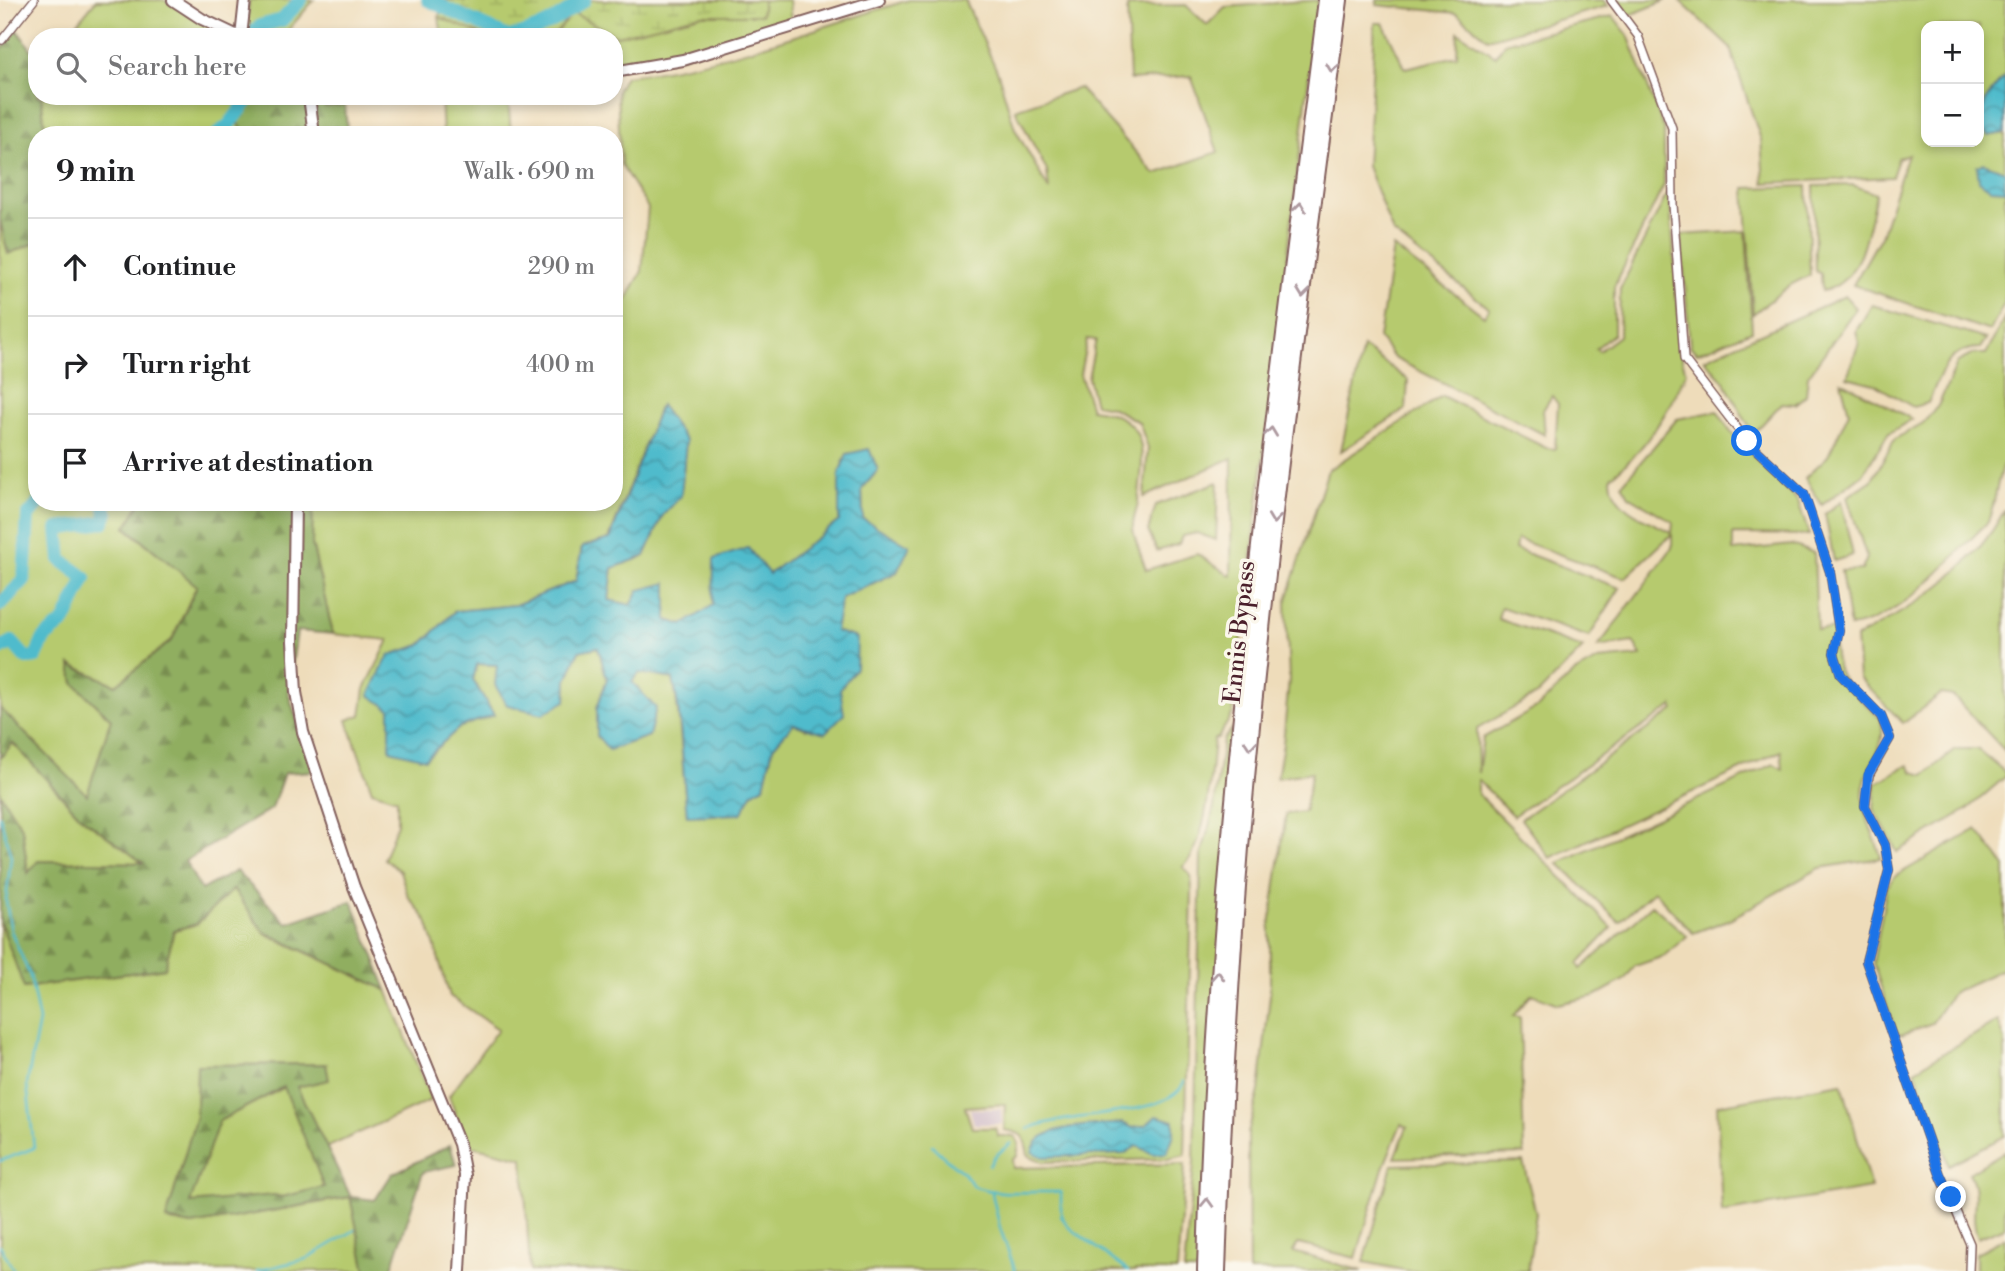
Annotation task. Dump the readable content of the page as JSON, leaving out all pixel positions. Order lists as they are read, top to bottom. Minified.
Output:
{"streets":{"highway":["Ennis Bypass"]},"page":{"map_buttons":["+","−"],"search":"Search here","heading":["9 min","Walk · 690 m"],"list":[["Continue","290 m"],["Turn right","400 m"],"Arrive at destination"]}}
